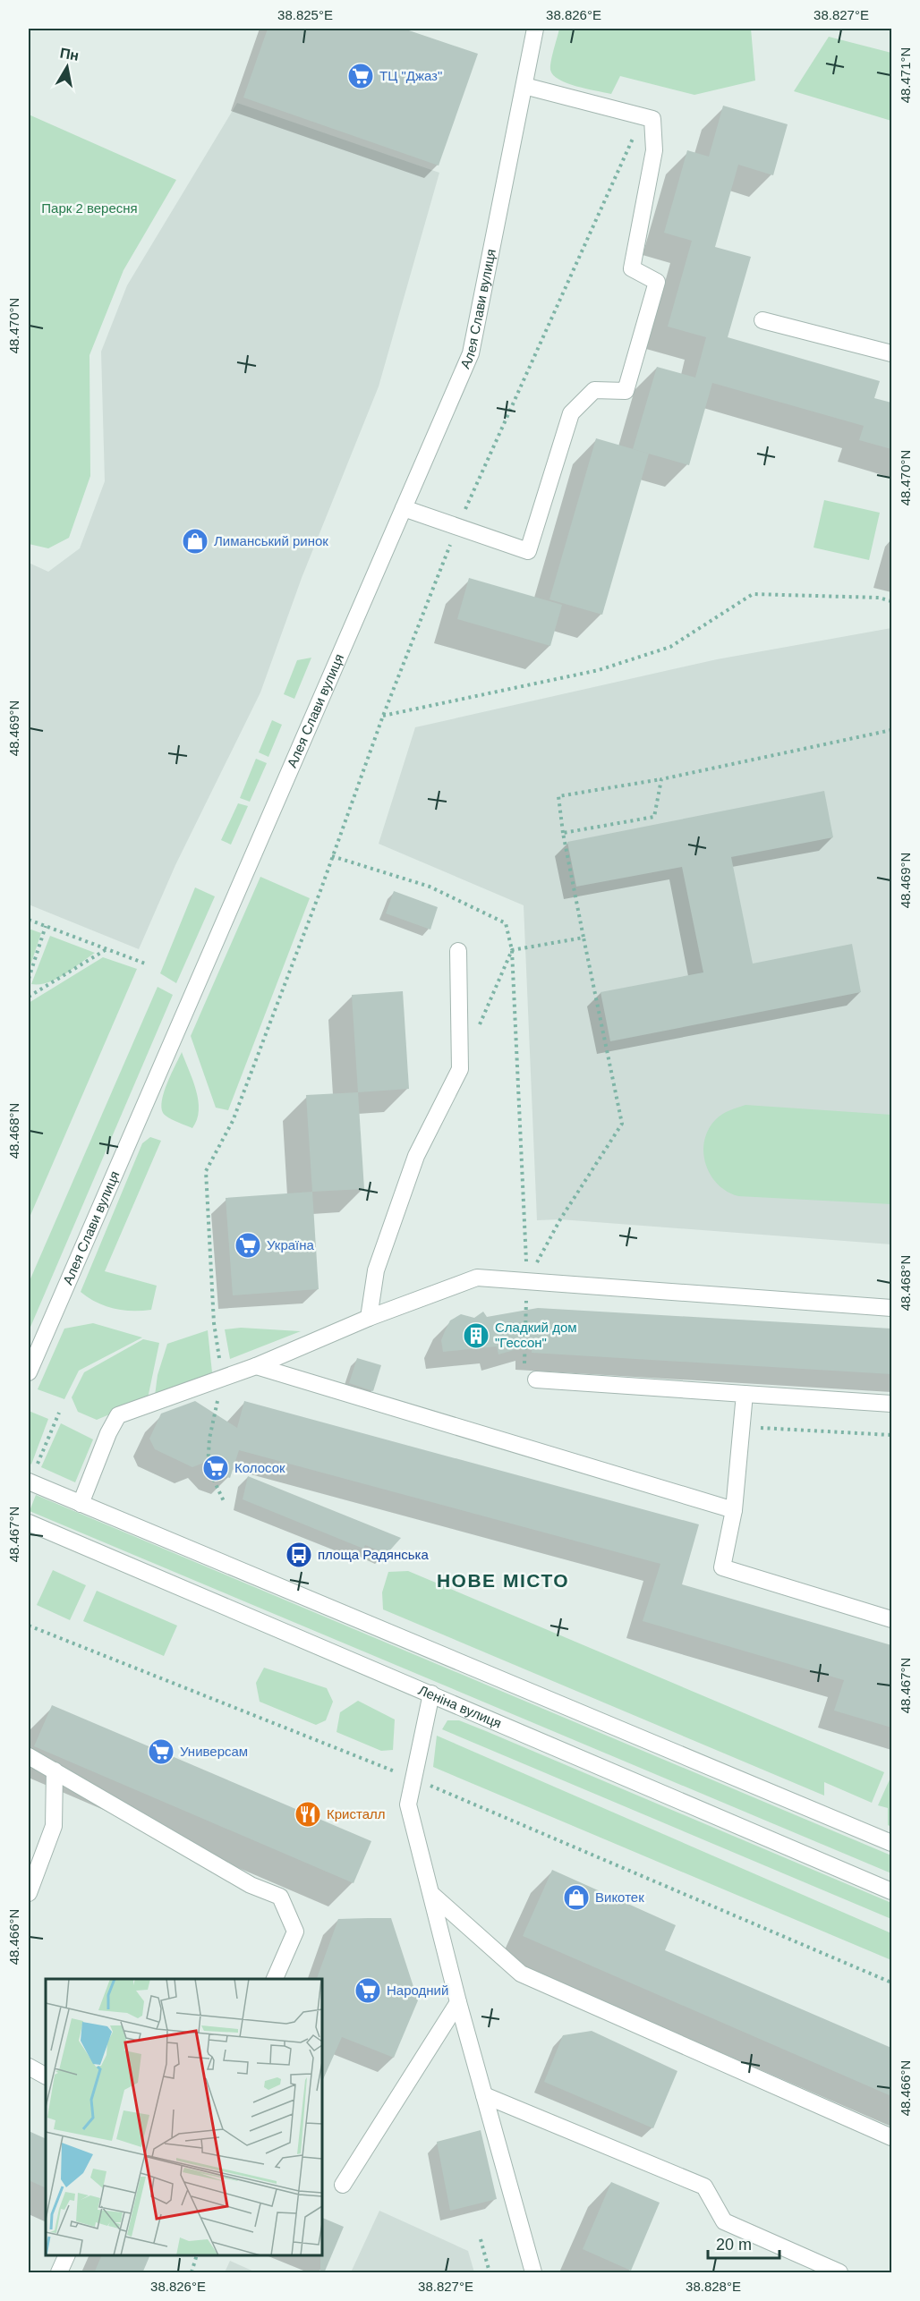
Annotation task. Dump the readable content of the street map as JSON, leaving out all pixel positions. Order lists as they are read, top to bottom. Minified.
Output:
{"streets":{"street":["Алея Слави вулиця","Леніна вулиця"]},"districts":["НОВЕ МІСТО"],"parks":["Парк 2 вересня"],"places":{"supermarket":["ТЦ \"Джаз\"","Україна","Колосок","Универсам","Народний"],"shop":["Лиманський ринок","Викотек"],"building":["Сладкий дом \"Гессон\""],"bus stop":["площа Радянська"],"restaurant":["Кристалл"]},"scale_bar":"20 m","north":"top","coordinates":["38.825°E","38.826°E","38.827°E","48.471°N","48.470°N","48.469°N","48.468°N","48.467°N","48.466°N","38.828°E"]}
